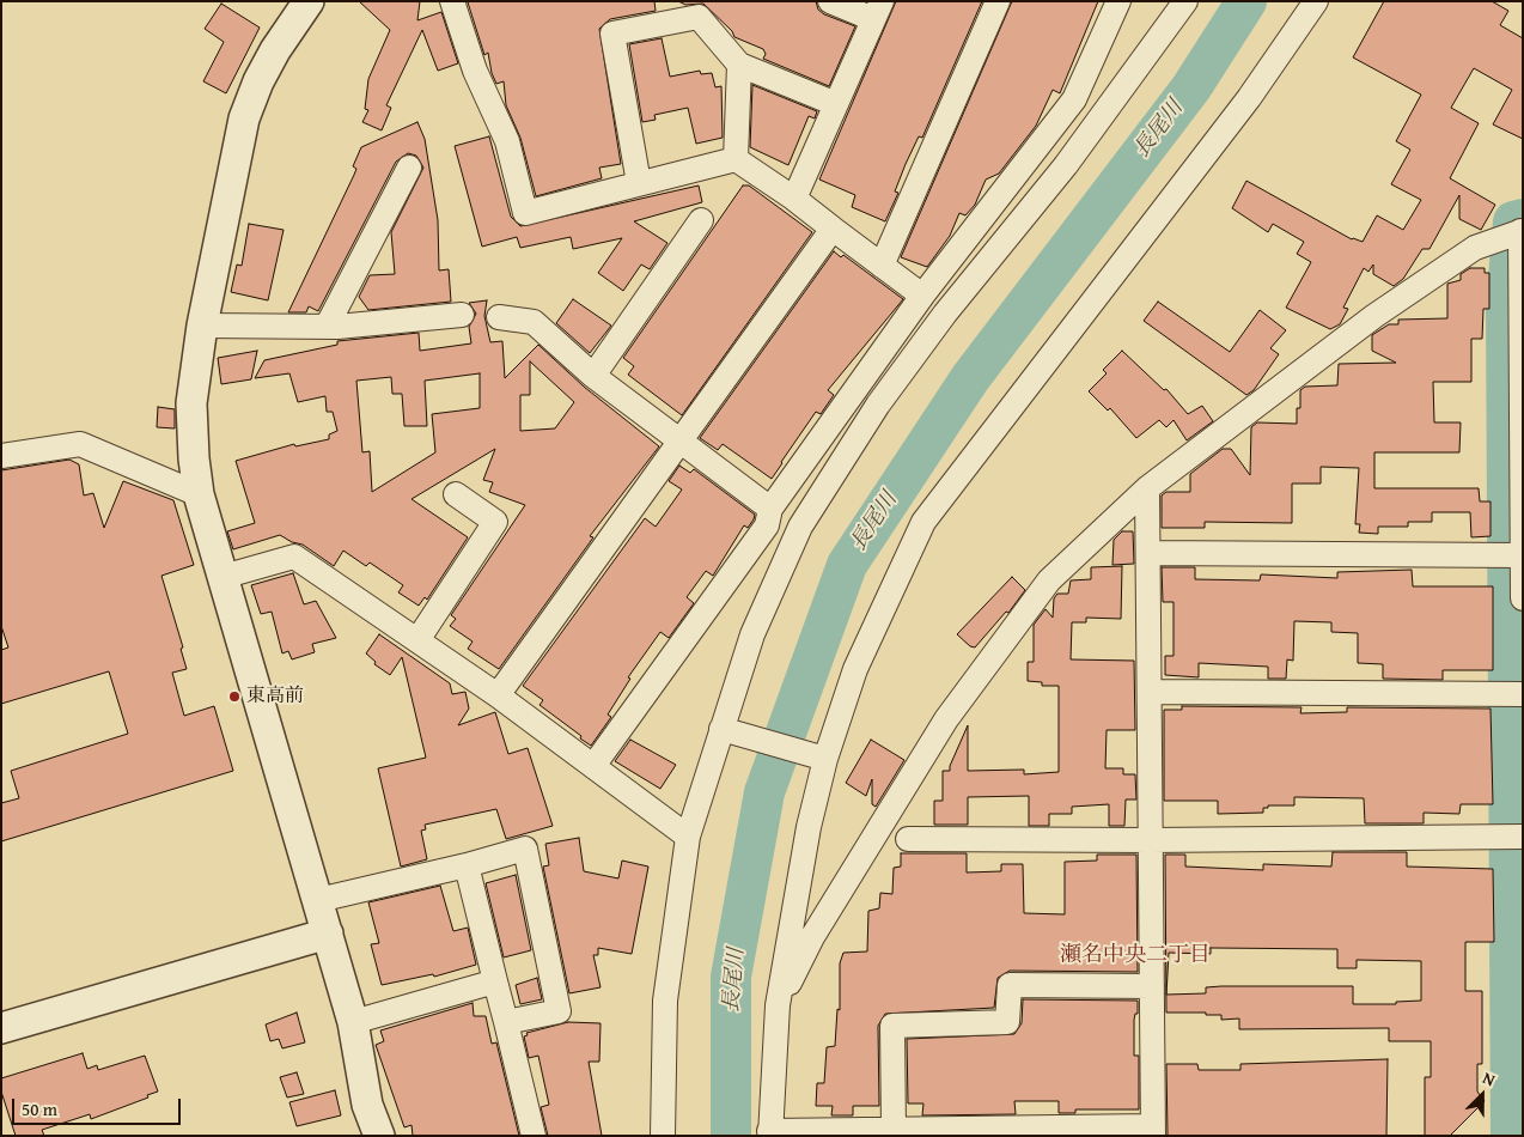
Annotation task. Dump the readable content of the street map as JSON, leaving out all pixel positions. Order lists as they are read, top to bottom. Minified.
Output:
{"districts":["瀬名中央二丁目"],"water":["長尾川"],"places":["東高前"],"scale_bar":"50 m","north":"top right"}
